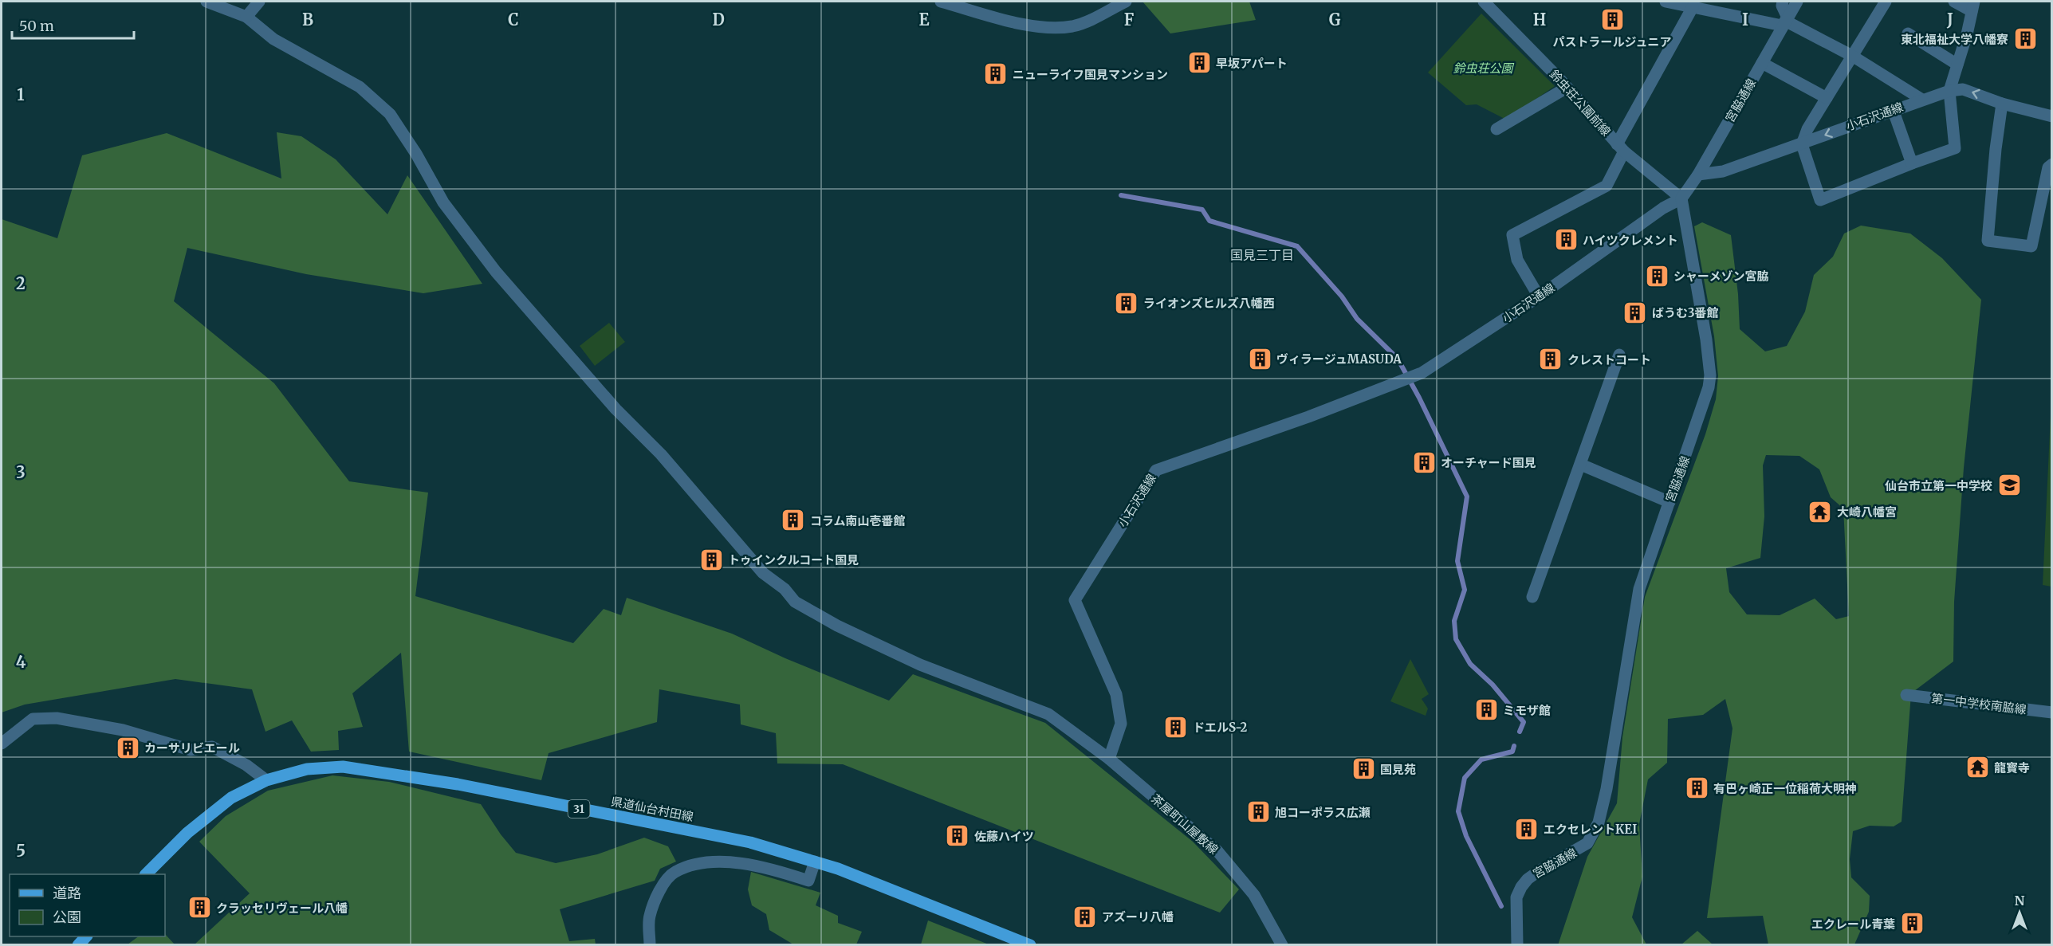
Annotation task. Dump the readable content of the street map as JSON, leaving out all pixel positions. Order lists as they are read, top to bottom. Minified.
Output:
{"streets":{"main road":["31","県道仙台村田線"],"street":["宮脇通線","鈴虫荘公園前線","小石沢通線","第一中学校南脇線","茶屋町山屋敷線"]},"crossings":[["宮脇通線","鈴虫荘公園前線"],["宮脇通線","小石沢通線"],["鈴虫荘公園前線","小石沢通線"],["小石沢通線","茶屋町山屋敷線"]],"districts":["国見三丁目"],"parks":["鈴虫荘公園"],"places":{"building":["パストラールジュニア","東北福祉大学八幡寮","早坂アパート","ニューライフ国見マンション","ハイツクレメント","シャーメゾン宮脇","ライオンズヒルズ八幡西","ばうむ3番館","ヴィラージュMASUDA","クレストコート","オーチャード国見","コラム南山壱番館","トゥインクルコート国見","ミモザ館","ドエルS-2","カーサリビエール","国見苑","有巴ヶ崎正一位稲荷大明神","旭コーポラス広瀬","エクセレントKEI","佐藤ハイツ","クラッセリヴェール八幡","アズーリ八幡","エクレール青葉"],"school or university":["仙台市立第一中学校"],"temple":["大崎八幡宮","龍寳寺"]},"legend":["道路","公園"],"scale_bar":"50 m","north":"top","grid":{"columns":["B","C","D","E","F","G","H","I","J"],"rows":["1","2","3","4","5"]}}
